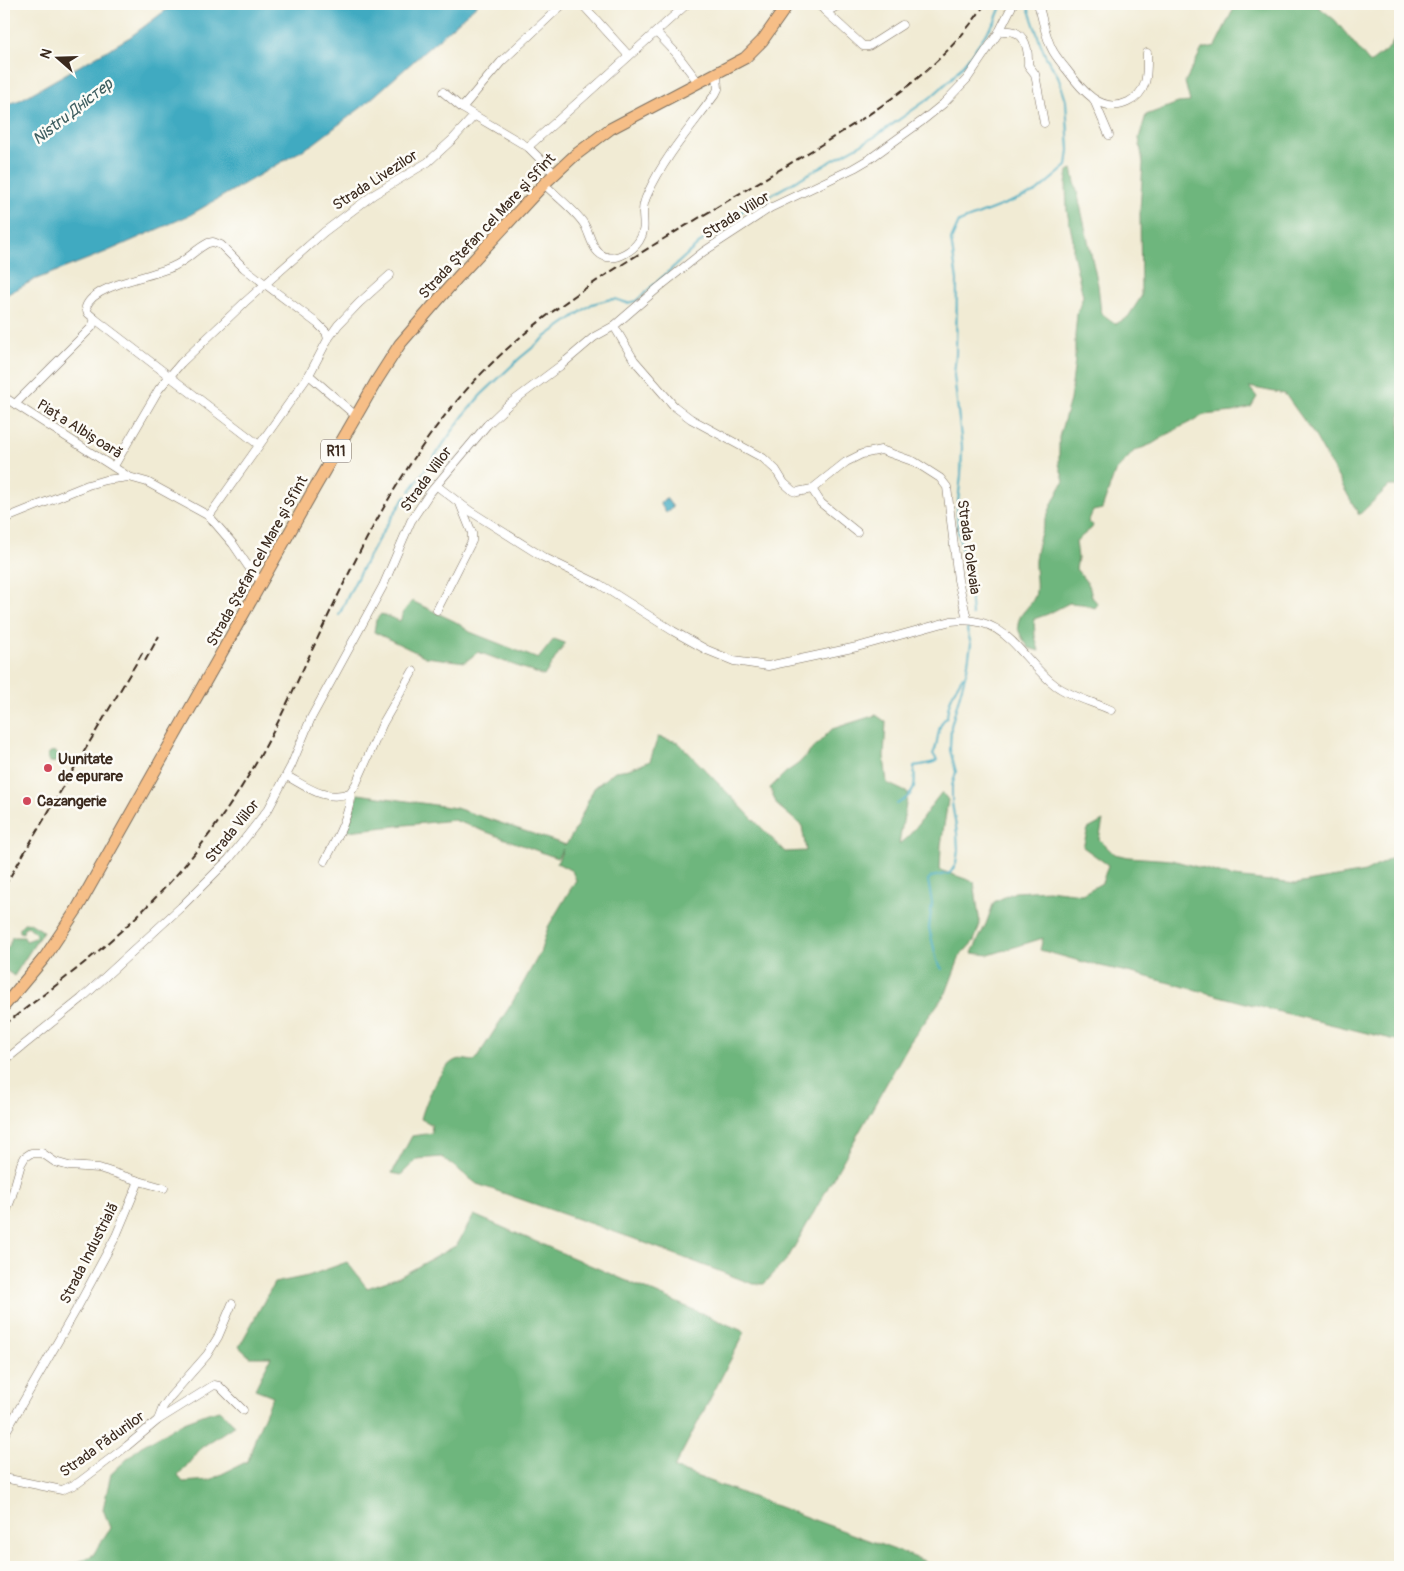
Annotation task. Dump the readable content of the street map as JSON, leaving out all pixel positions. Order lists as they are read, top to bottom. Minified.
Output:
{"streets":{"main road":["Strada Ştefan cel Mare şi Sfînt","R11"],"street":["Strada Livezilor","Strada Viilor","Piața Albișoară","Strada Polevaia","Strada Industrială","Strada Pădurilor"]},"crossings":[["Strada Livezilor","Piața Albișoară"]],"water":["Nistru Дністер"],"places":["Uunitate de epurare","Cazangerie"],"north":"left"}
